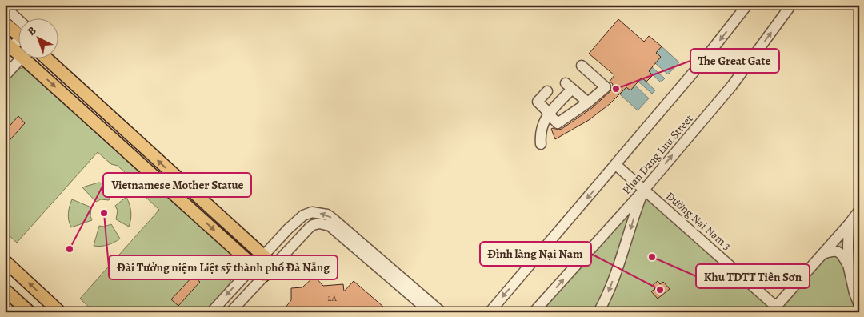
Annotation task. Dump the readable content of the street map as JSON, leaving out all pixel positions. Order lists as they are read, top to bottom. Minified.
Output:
{"streets":{"street":["Phan Dang Luu Street","Đường Nại Nam 3"]},"crossings":[["Phan Dang Luu Street","Đường Nại Nam 3"]],"places":["The Great Gate","Đài Tưởng niệm Liệt sỹ thành phố Đà Nẵng","Vietnamese Mother Statue","Khu TDTT Tiên Sơn","Đình làng Nại Nam"],"house_numbers":["2A"],"north":"top left"}
